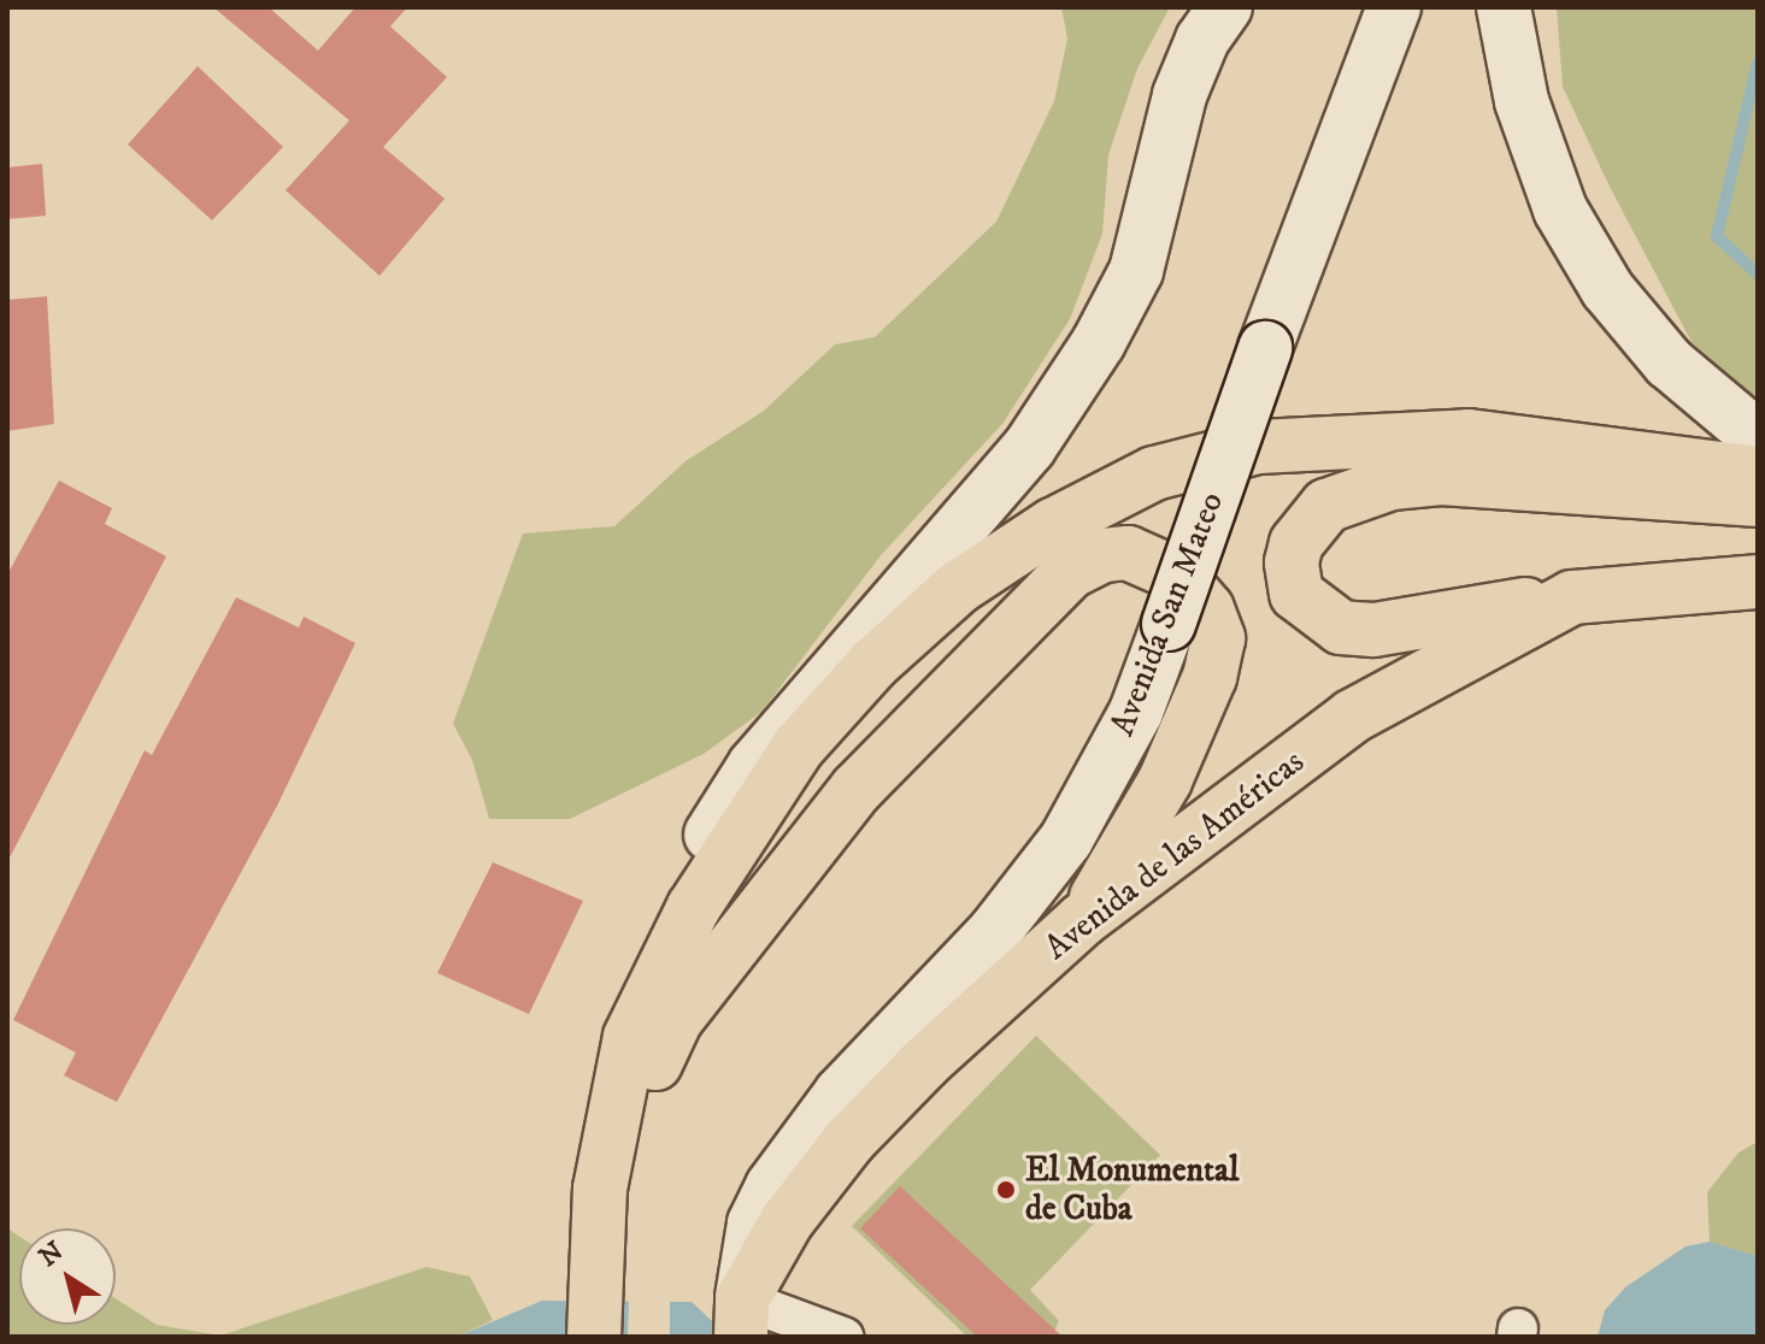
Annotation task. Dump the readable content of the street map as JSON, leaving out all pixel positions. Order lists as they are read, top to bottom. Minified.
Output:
{"streets":{"main road":["Avenida San Mateo","Avenida de las Américas"]},"crossings":[["Avenida San Mateo","Avenida de las Américas"]],"places":["El Monumental de Cuba"],"north":"top left"}
